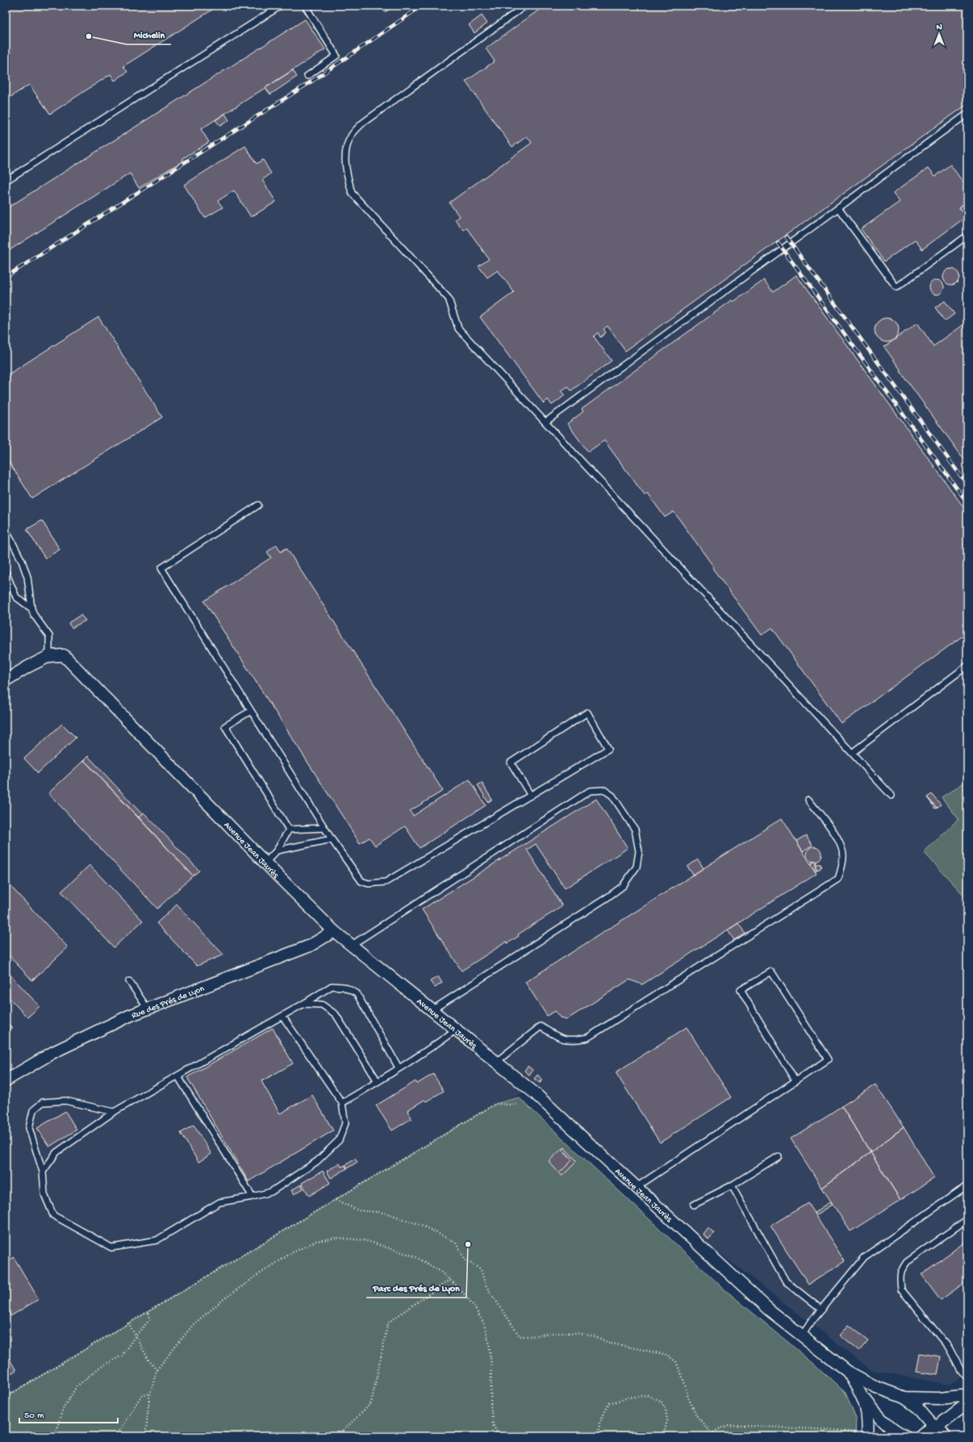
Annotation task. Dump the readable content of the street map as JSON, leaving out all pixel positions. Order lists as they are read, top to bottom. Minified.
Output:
{"streets":{"street":["Avenue Jean Jaurès","Rue des Prés de Lyon"]},"crossings":[["Avenue Jean Jaurès","Rue des Prés de Lyon"]],"places":["Michelin","Parc des Prés de Lyon"],"scale_bar":"50 m","north":"top"}
